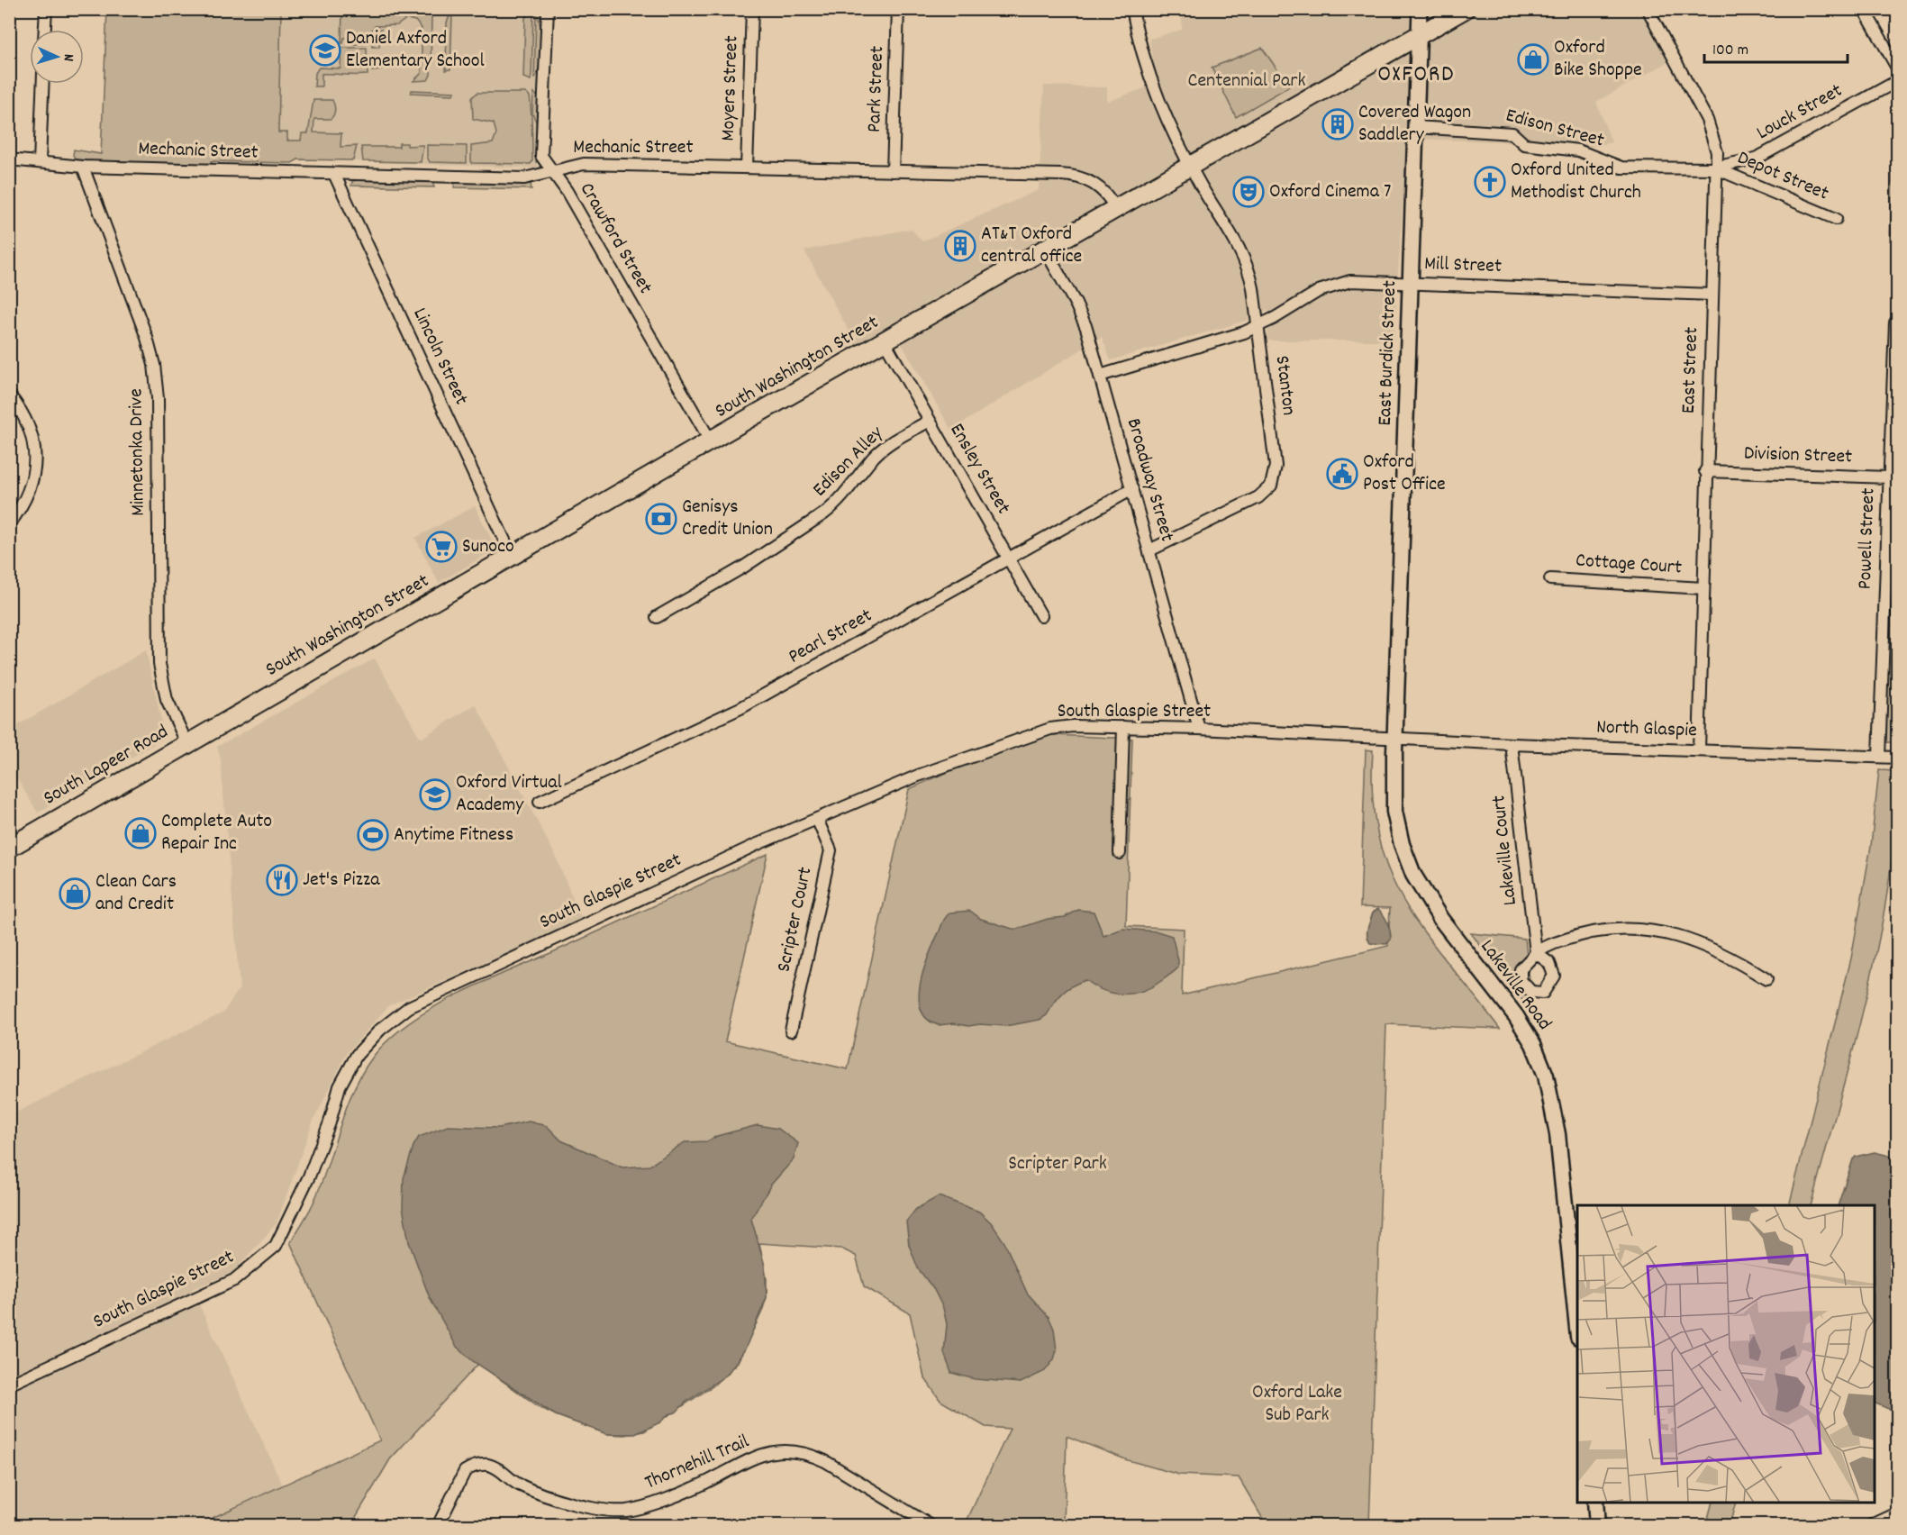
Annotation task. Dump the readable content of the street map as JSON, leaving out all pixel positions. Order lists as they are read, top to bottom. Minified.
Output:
{"streets":{"main road":["East Burdick Street","South Washington Street","South Lapeer Road","Lakeville Road"],"street":["Moyers Street","Park Street","Louck Street","Edison Street","Mechanic Street","Depot Street","Crawford Street","Mill Street","Lincoln Street","East Street","Stanton","Minnetonka Drive","Division Street","Edison Alley","Ensley Street","Broadway Street","Powell Street","Cottage Court","Pearl Street","South Glaspie Street","North Glaspie","Lakeville Court","Scripter Court","Thornehill Trail"]},"crossings":[["Moyers Street","Mechanic Street"],["Park Street","Mechanic Street"],["Louck Street","Edison Street"],["Louck Street","Depot Street"],["Louck Street","East Street"],["Edison Street","Depot Street"],["Edison Street","East Burdick Street"],["Edison Street","East Street"],["Mechanic Street","Crawford Street"],["Mechanic Street","Lincoln Street"],["Mechanic Street","South Washington Street"],["Mechanic Street","Minnetonka Drive"],["Depot Street","East Street"],["Crawford Street","South Washington Street"],["Mill Street","East Burdick Street"],["Mill Street","East Street"],["Mill Street","Stanton"],["Mill Street","Broadway Street"],["East Burdick Street","South Washington Street"],["East Burdick Street","South Glaspie Street"],["East Burdick Street","North Glaspie"],["East Burdick Street","Lakeville Road"],["Lincoln Street","South Washington Street"],["South Washington Street","Stanton"],["South Washington Street","Minnetonka Drive"],["South Washington Street","Ensley Street"],["South Washington Street","Broadway Street"],["South Washington Street","South Lapeer Road"],["East Street","Division Street"],["East Street","Cottage Court"],["East Street","North Glaspie"],["Stanton","Broadway Street"],["Minnetonka Drive","South Lapeer Road"],["Division Street","Powell Street"],["Edison Alley","Ensley Street"],["Ensley Street","Pearl Street"],["Broadway Street","Pearl Street"],["Broadway Street","South Glaspie Street"],["Powell Street","North Glaspie"],["South Glaspie Street","North Glaspie"],["South Glaspie Street","Scripter Court"],["South Glaspie Street","Lakeville Road"],["North Glaspie","Lakeville Court"],["North Glaspie","Lakeville Road"]],"districts":["OXFORD"],"parks":["Centennial Park","Scripter Park","Oxford Lake Sub Park"],"places":{"school or university":["Daniel Axford Elementary School","Oxford Virtual Academy"],"shop":["Oxford Bike Shoppe","Complete Auto Repair Inc","Clean Cars and Credit"],"building":["Covered Wagon Saddlery","AT&T Oxford central office"],"church":["Oxford United Methodist Church"],"theatre":["Oxford Cinema 7"],"public building":["Oxford Post Office"],"bank":["Genisys Credit Union"],"supermarket":["Sunoco"],"sports":["Anytime Fitness"],"restaurant":["Jet's Pizza"]},"scale_bar":"100 m","north":"right"}
